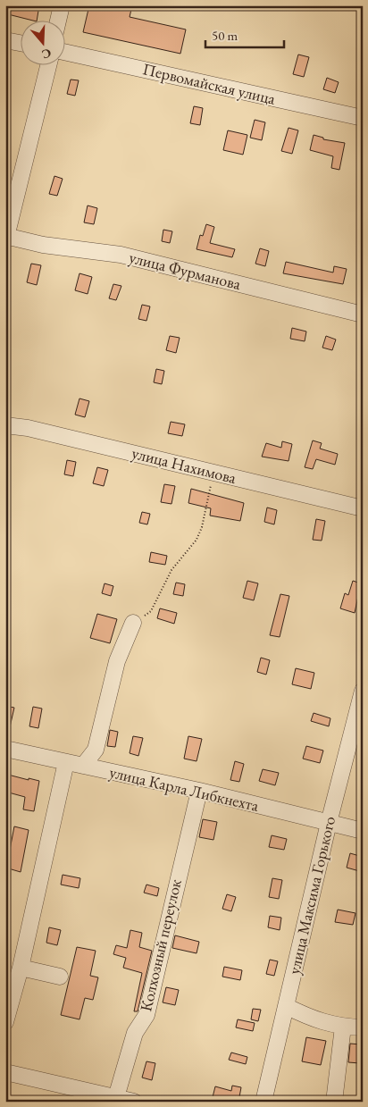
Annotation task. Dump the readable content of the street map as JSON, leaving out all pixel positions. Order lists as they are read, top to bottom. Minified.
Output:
{"streets":{"street":["Первомайская улица","улица Фурманова","улица Нахимова","улица Карла Либкнехта","улица Максима Горького","Колхозный переулок"]},"crossings":[["улица Карла Либкнехта","улица Максима Горького"],["улица Карла Либкнехта","Колхозный переулок"]],"scale_bar":"50 m","north":"bottom"}
